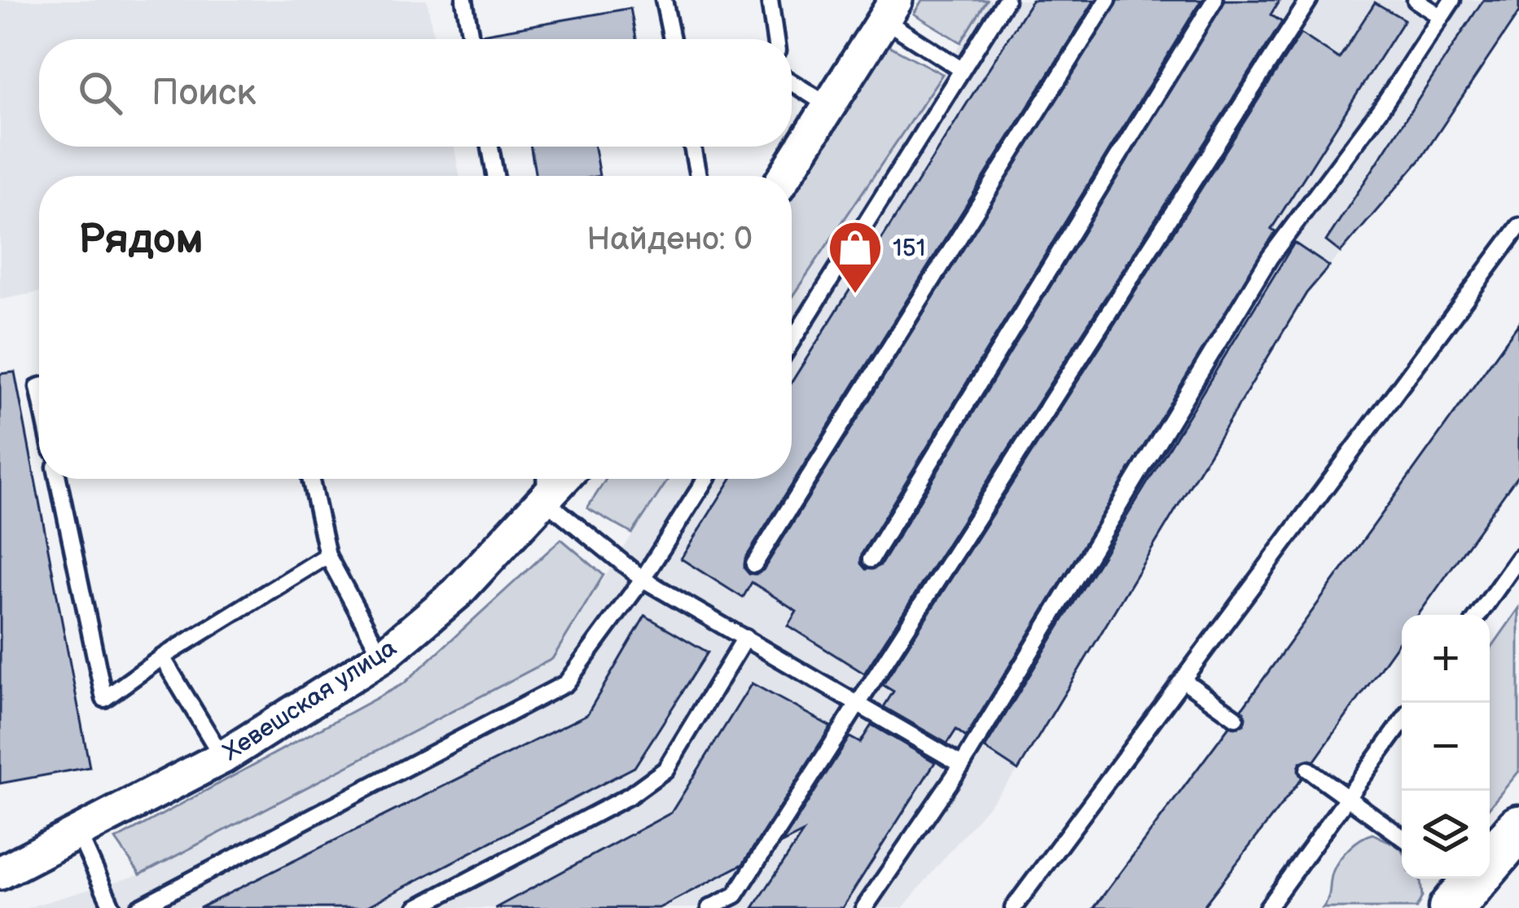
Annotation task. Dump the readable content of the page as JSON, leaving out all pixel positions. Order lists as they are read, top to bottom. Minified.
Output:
{"streets":{"street":["Хевешская улица"]},"places":{"shop":["151"]},"page":{"search":"Поиск","heading":["Рядом","Найдено: 0"],"map_buttons":["+","−"]}}
